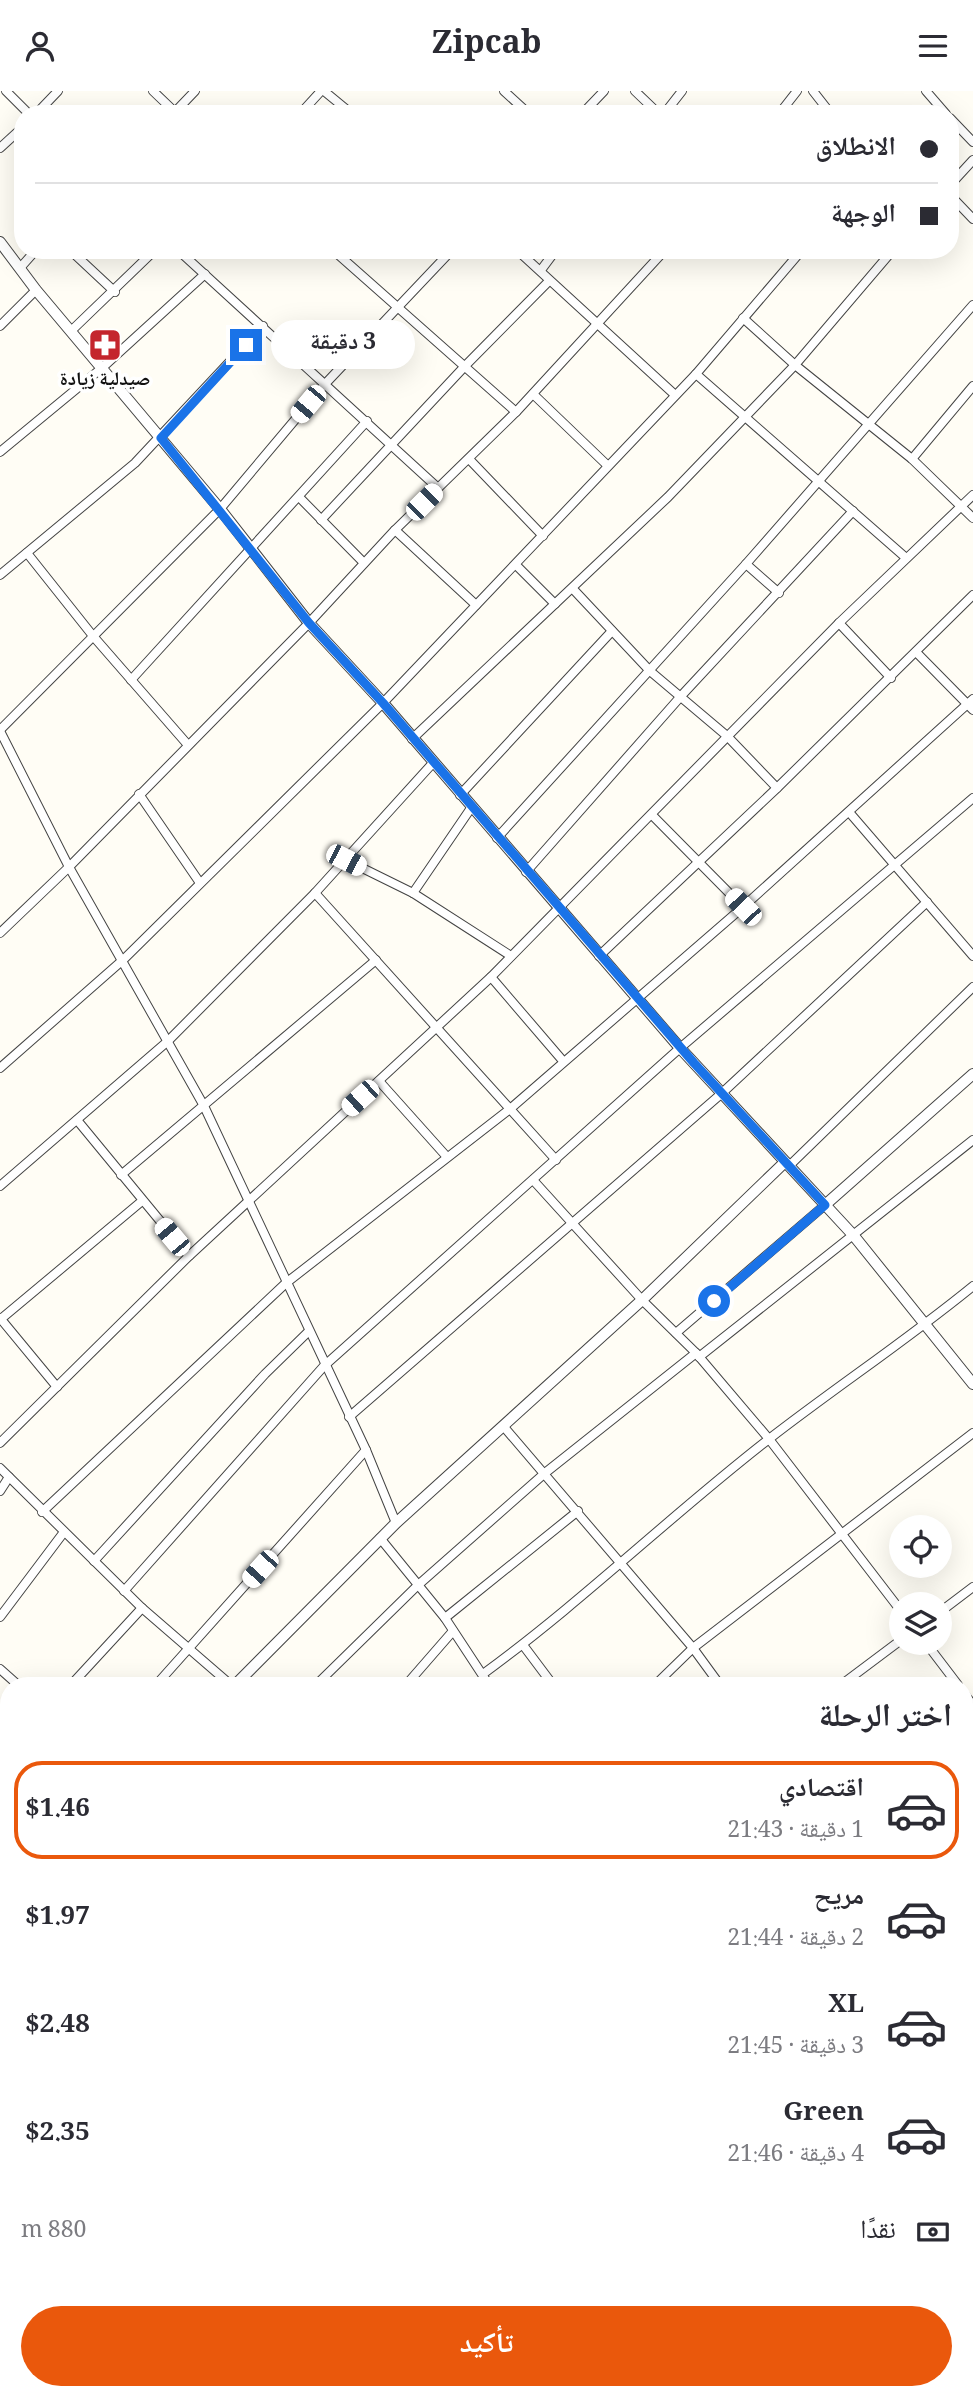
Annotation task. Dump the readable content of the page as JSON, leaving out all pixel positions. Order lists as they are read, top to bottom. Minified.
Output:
{"places":{"pharmacy":["صيدلية زيادة"]},"page":{"header":"Zipcab","banner":["الانطلاق","الوجهة"],"bubble":"3 دقيقة","heading":"اختر الرحلة","list":[{"name":"اقتصادي","note":"1 دقيقة · 21:43","value":"$1.46"},{"name":"مريح","note":"2 دقيقة · 21:44","value":"$1.97"},{"name":"XL","note":"3 دقيقة · 21:45","value":"$2.48"},{"name":"Green","note":"4 دقيقة · 21:46","value":"$2.35"}],"pay":["نقدًا","880 m"],"buttons":"تأكيد"}}
